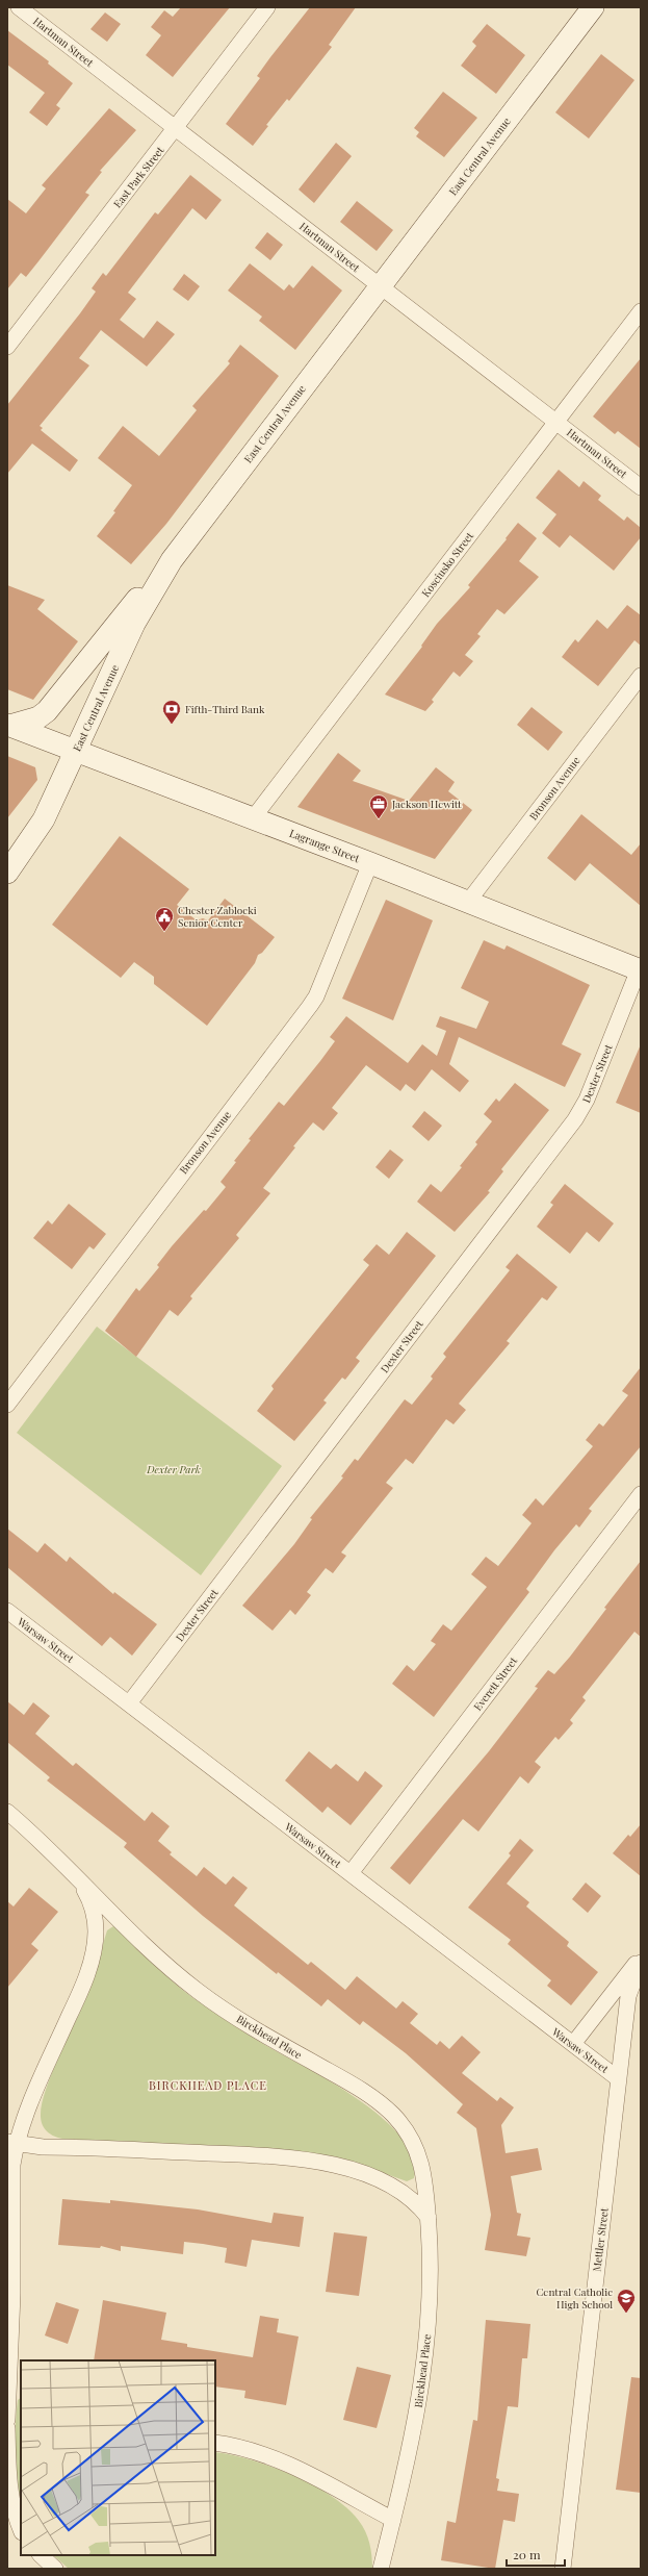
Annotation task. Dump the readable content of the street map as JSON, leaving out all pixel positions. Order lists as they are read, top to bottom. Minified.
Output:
{"streets":{"street":["Hartman Street","East Central Avenue","East Park Street","Kosciusko Street","Bronson Avenue","Lagrange Street","Dexter Street","Warsaw Street","Everett Street","Birckhead Place","Mettler Street"]},"crossings":[["Hartman Street","East Central Avenue"],["Hartman Street","East Park Street"],["Hartman Street","Kosciusko Street"],["East Central Avenue","Lagrange Street"],["Kosciusko Street","Lagrange Street"],["Bronson Avenue","Lagrange Street"],["Lagrange Street","Dexter Street"],["Dexter Street","Warsaw Street"],["Warsaw Street","Everett Street"],["Warsaw Street","Mettler Street"]],"districts":["BIRCKHEAD PLACE"],"parks":["Dexter Park"],"places":{"bank":["Fifth-Third Bank"],"office":["Jackson Hewitt"],"public building":["Chester Zablocki Senior Center"],"school or university":["Central Catholic High School"]},"scale_bar":"20 m"}
